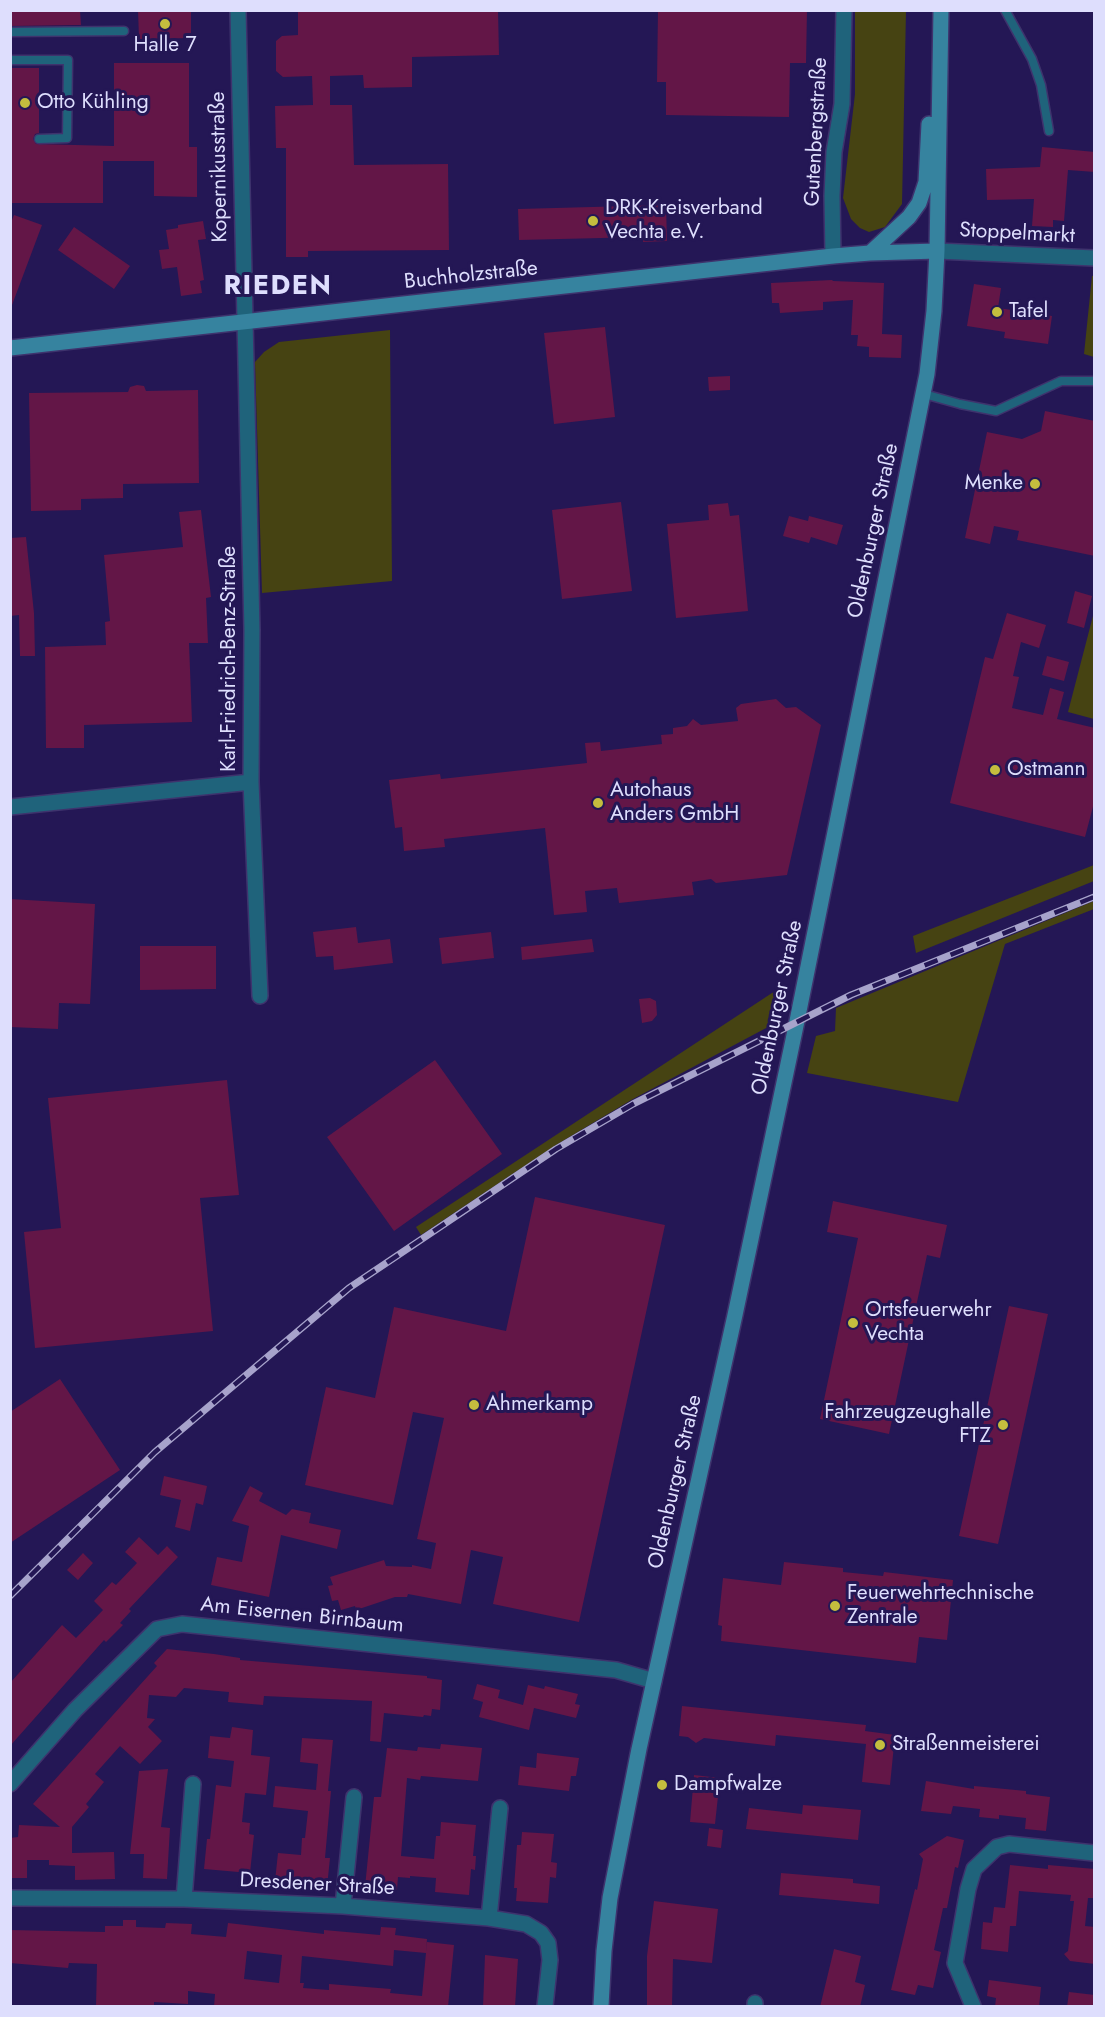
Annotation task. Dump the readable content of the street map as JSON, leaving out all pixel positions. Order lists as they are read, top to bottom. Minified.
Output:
{"streets":{"main road":["Buchholzstraße","Oldenburger Straße"],"street":["Gutenbergstraße","Kopernikusstraße","Stoppelmarkt","Karl-Friedrich-Benz-Straße","Am Eisernen Birnbaum","Dresdener Straße"]},"crossings":[["Gutenbergstraße","Buchholzstraße"],["Kopernikusstraße","Buchholzstraße"],["Kopernikusstraße","Karl-Friedrich-Benz-Straße"],["Stoppelmarkt","Buchholzstraße"],["Stoppelmarkt","Oldenburger Straße"],["Buchholzstraße","Oldenburger Straße"],["Buchholzstraße","Karl-Friedrich-Benz-Straße"],["Oldenburger Straße","Am Eisernen Birnbaum"]],"districts":["RIEDEN"],"places":["Halle 7","Otto Kühling","DRK-Kreisverband Vechta e.V.","Tafel","Menke","Ostmann","Autohaus Anders GmbH","Ortsfeuerwehr Vechta","Ahmerkamp","Fahrzeugzeughalle FTZ","Feuerwehrtechnische Zentrale","Straßenmeisterei","Dampfwalze"]}
